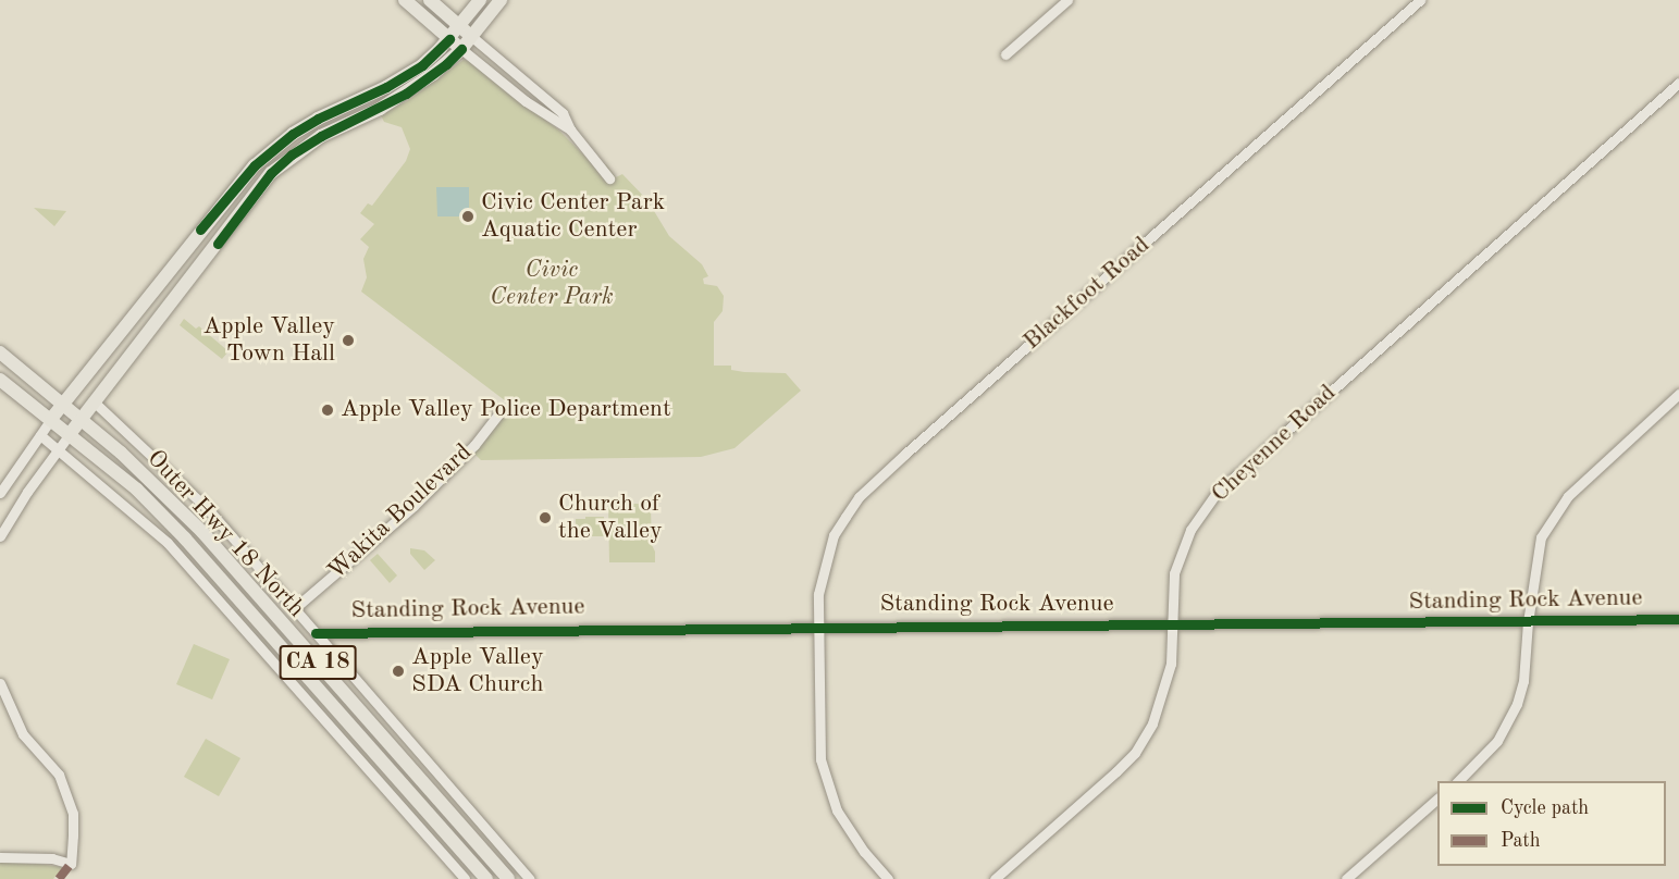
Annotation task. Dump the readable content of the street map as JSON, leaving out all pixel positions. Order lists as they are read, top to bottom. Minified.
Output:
{"streets":{"main road":["CA 18"],"street":["Blackfoot Road","Cheyenne Road","Wakita Boulevard","Outer Hwy 18 North","Standing Rock Avenue"]},"crossings":[["Blackfoot Road","Standing Rock Avenue"],["Cheyenne Road","Standing Rock Avenue"],["Wakita Boulevard","Outer Hwy 18 North"],["Outer Hwy 18 North","Standing Rock Avenue"]],"parks":["Civic Center Park"],"places":["Civic Center Park Aquatic Center","Apple Valley Town Hall","Apple Valley Police Department","Church of the Valley","Apple Valley SDA Church"],"legend":["Cycle path","Path"]}
